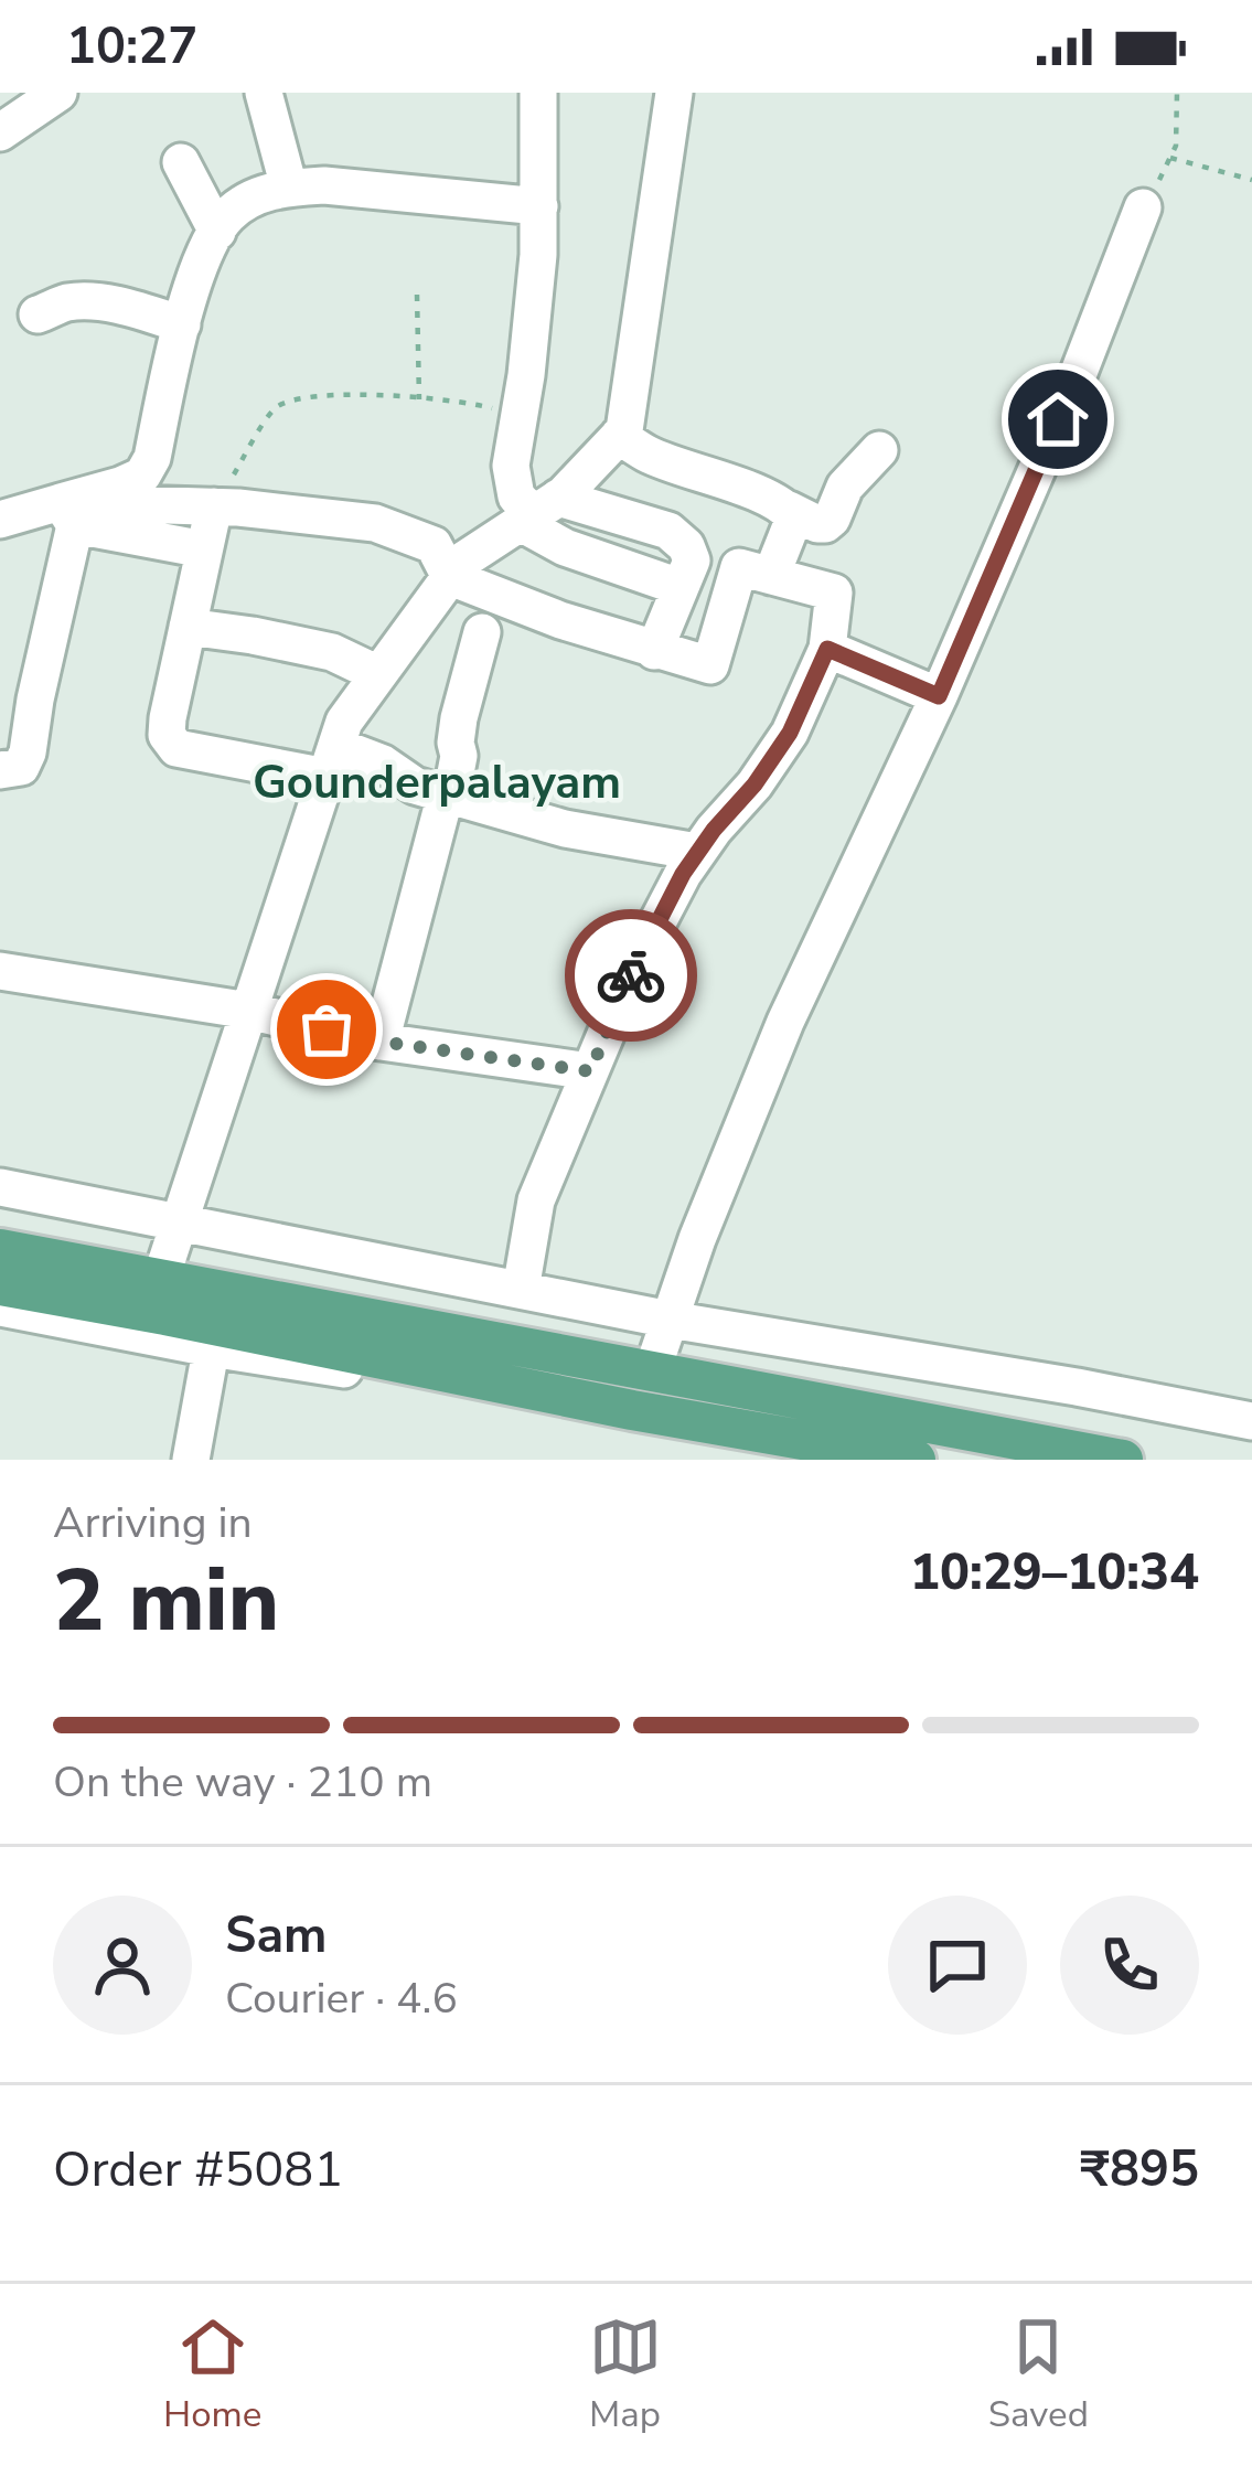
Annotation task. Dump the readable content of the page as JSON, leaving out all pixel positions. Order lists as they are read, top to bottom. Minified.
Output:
{"districts":["Gounderpalayam"],"page":{"status":"10:27","heading":["2 min","Arriving in","10:29–10:34"],"panel":["Sam","Courier · 4.6","Order #5081","₹895"],"bar":"On the way · 210 m","tabs":["Home","Map","Saved"]}}
